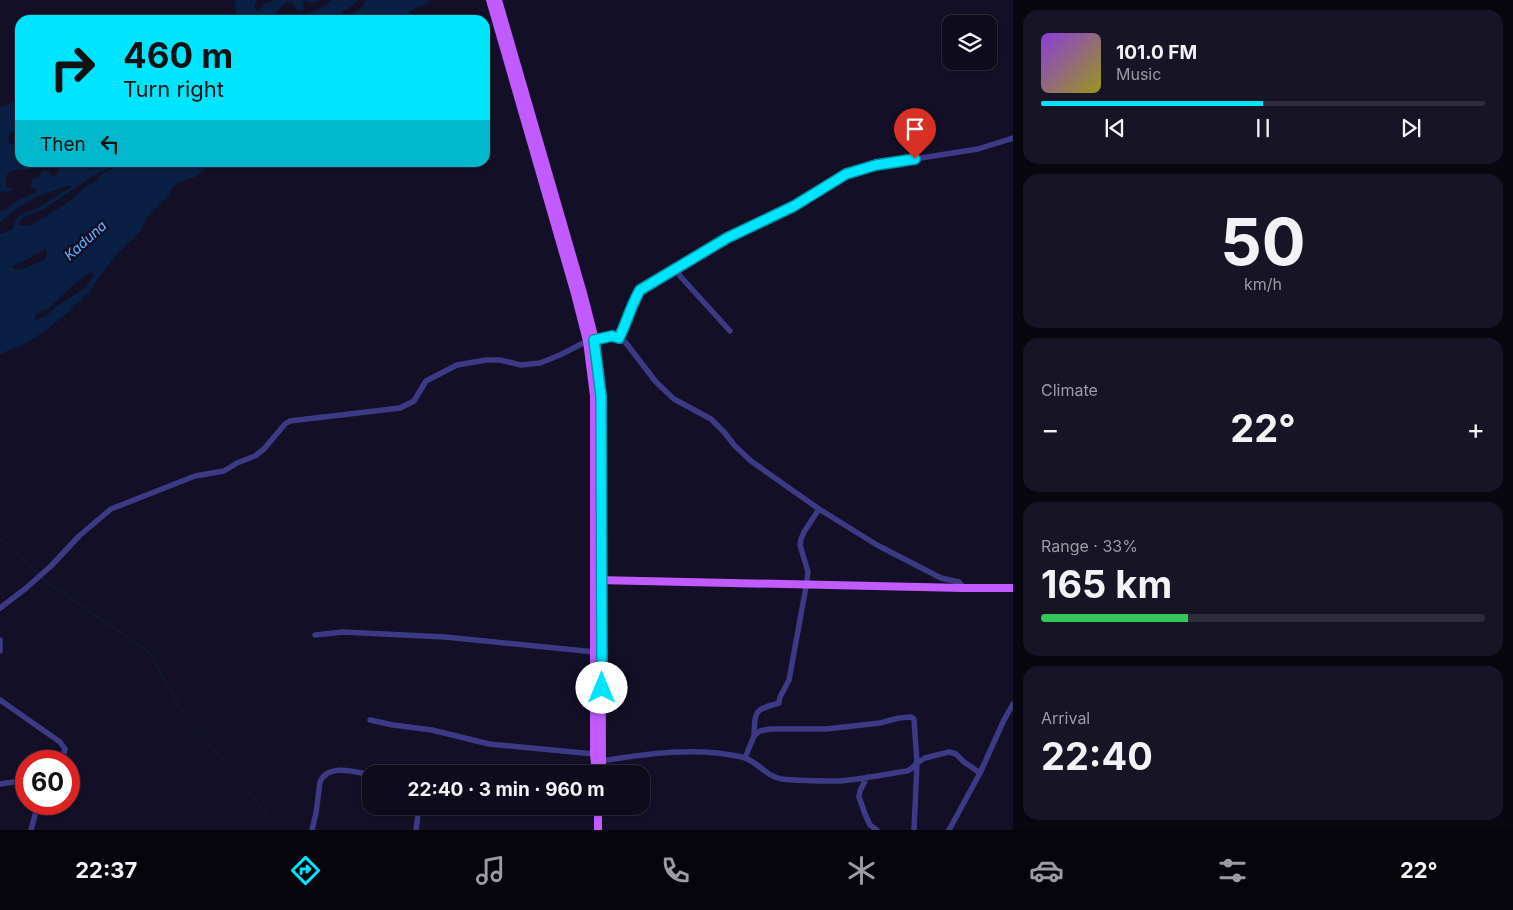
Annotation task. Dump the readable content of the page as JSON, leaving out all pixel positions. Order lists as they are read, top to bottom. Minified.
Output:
{"water":["Kaduna"],"page":{"turn":["460 m","Turn right"],"song":["101.0 FM","Music"],"then":"Then","tile":[["50","km/h"],"Climate",["Range · 33%","165 km"],["Arrival","22:40"]],"heat":["−","22°","+"],"limit":"60","trip":"22:40 · 3 min · 960 m","tabs":["22:37","22°"]}}
